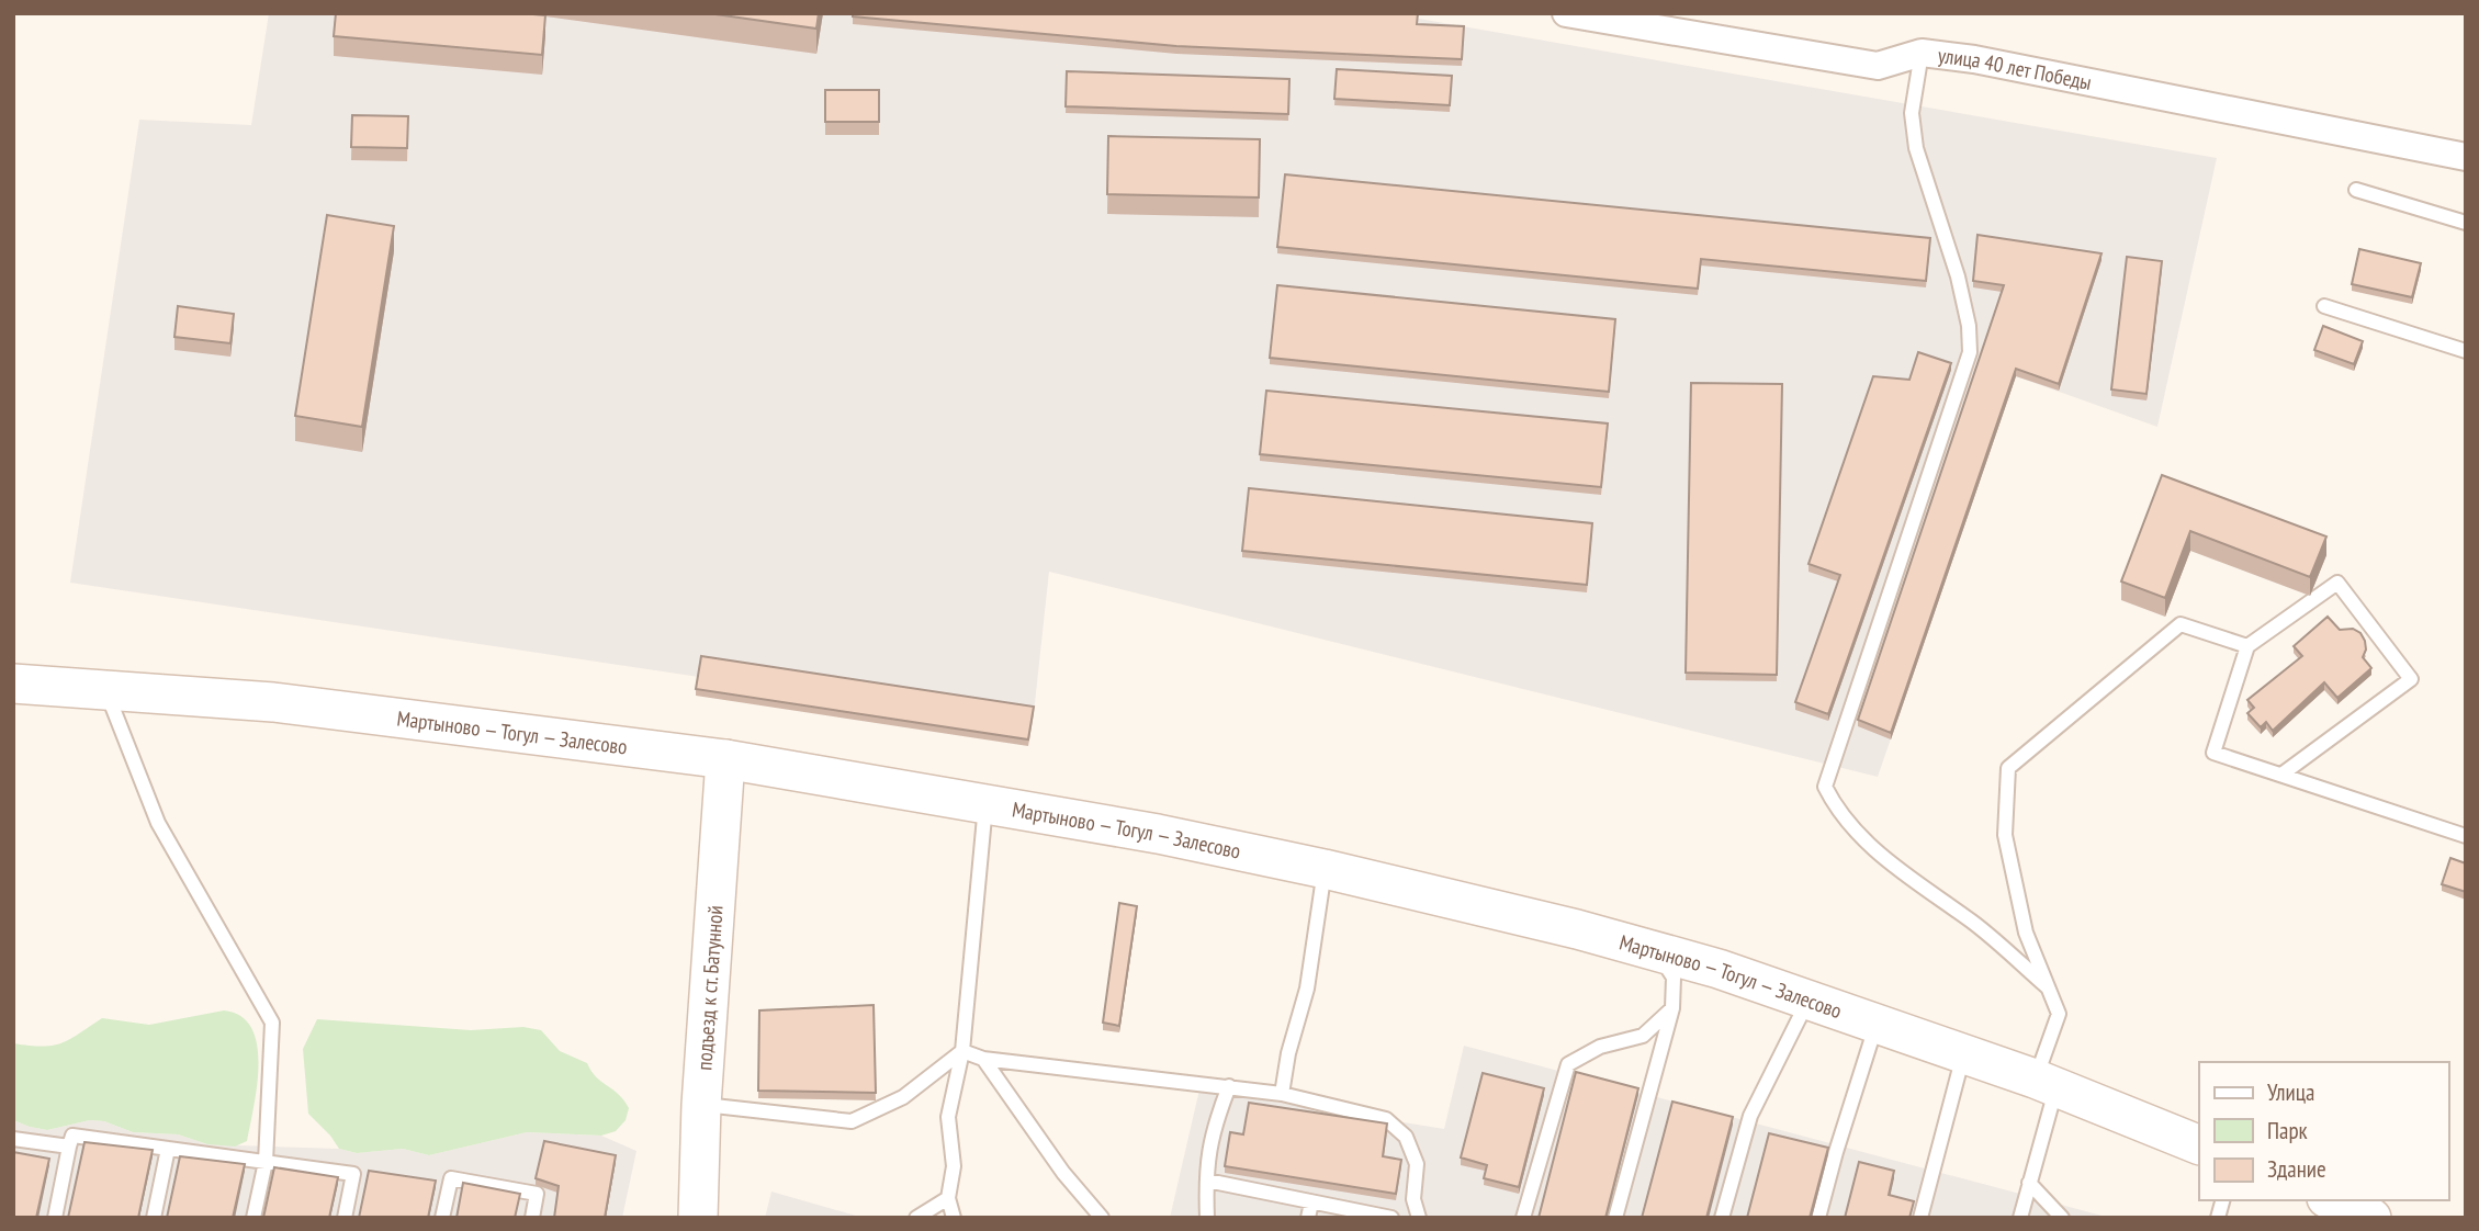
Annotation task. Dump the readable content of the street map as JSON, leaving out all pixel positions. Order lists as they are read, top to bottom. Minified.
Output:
{"streets":{"street":["улица 40 лет Победы","Мартыново — Тогул — Залесово","подъезд к ст. Батунной"]},"crossings":[["Мартыново — Тогул — Залесово","подъезд к ст. Батунной"]],"legend":["Улица","Парк","Здание"]}
